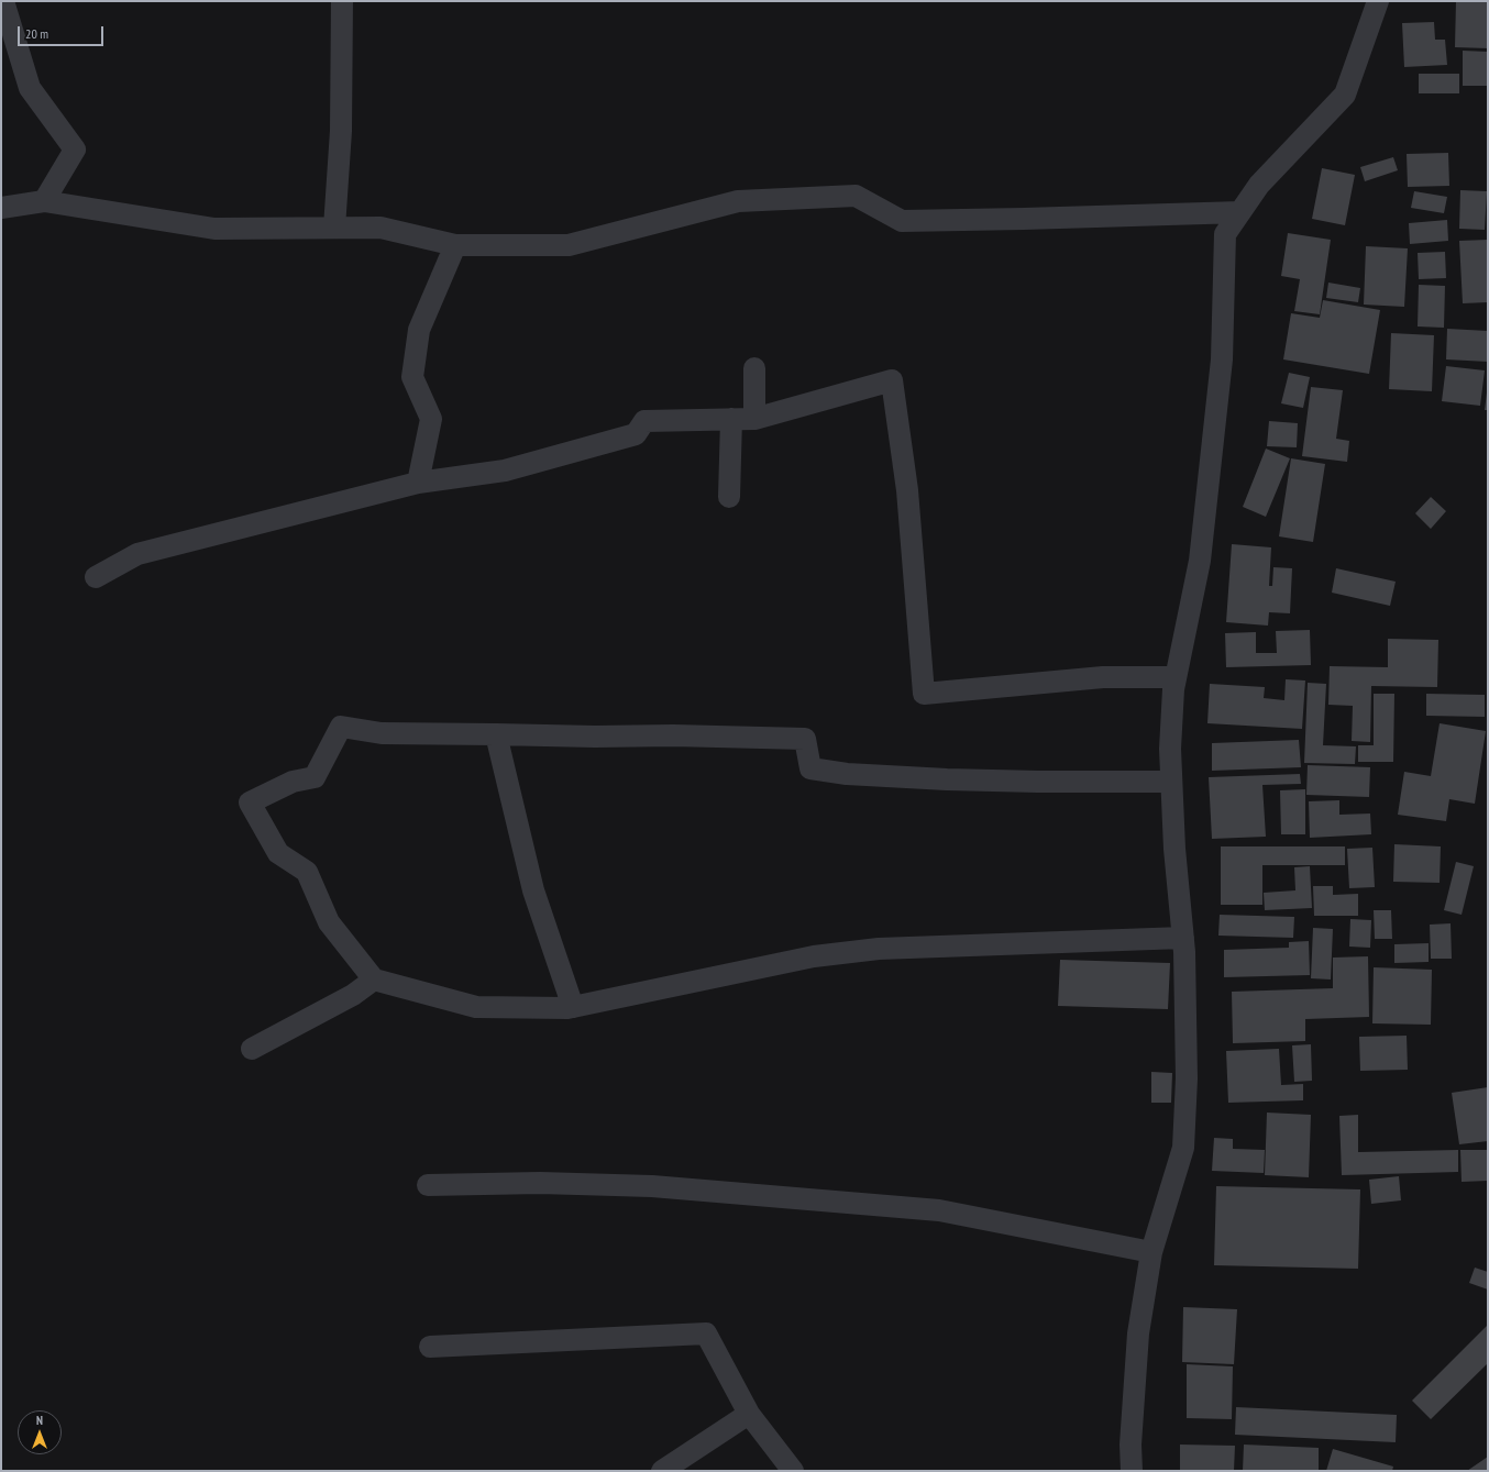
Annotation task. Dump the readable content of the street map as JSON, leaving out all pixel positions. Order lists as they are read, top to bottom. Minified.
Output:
{"scale_bar":"20 m","north":"top"}
